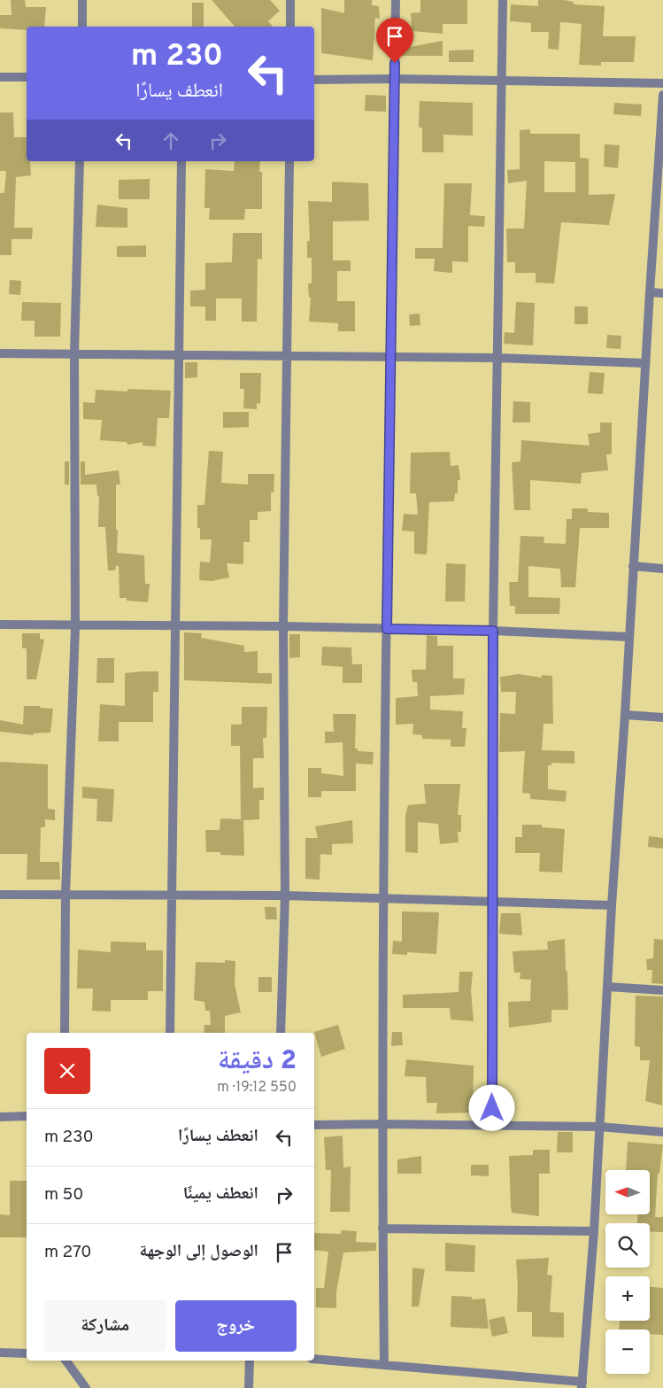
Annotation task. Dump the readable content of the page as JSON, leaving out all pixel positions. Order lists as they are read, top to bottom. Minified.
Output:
{"north":"left","page":{"turn":["230 m","انعطف يسارًا"],"heading":["2 دقيقة","550 m · 19:12"],"list":[{"name":"انعطف يسارًا","value":"230 m"},{"name":"انعطف يمينًا","value":"50 m"},{"name":"الوصول إلى الوجهة","value":"270 m"}],"map_buttons":["+","−"],"buttons":["خروج","مشاركة"]}}
